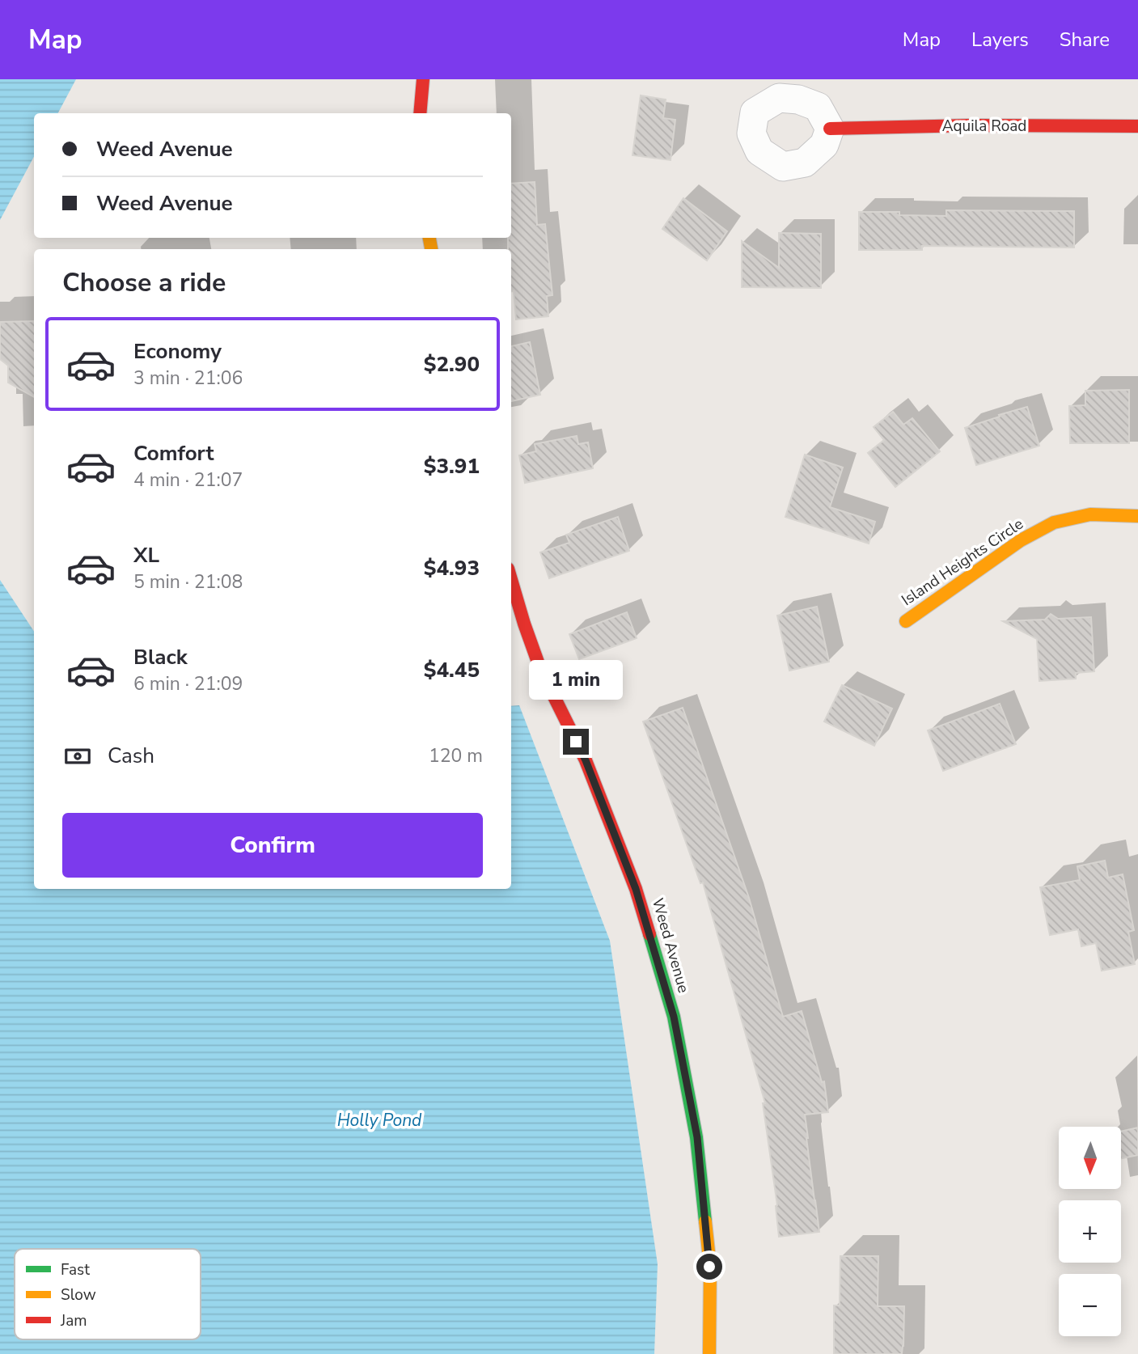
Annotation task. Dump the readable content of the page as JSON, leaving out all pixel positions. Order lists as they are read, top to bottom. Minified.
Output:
{"streets":{"street":["Aquila Road","Island Heights Circle","Weed Avenue"]},"water":["Holly Pond"],"legend":["Fast","Slow","Jam"],"north":"bottom","page":{"header":"Map","nav":["Map","Layers","Share"],"banner":["Weed Avenue","Weed Avenue"],"heading":"Choose a ride","list":[{"name":"Economy","note":"3 min · 21:06","value":"$2.90"},{"name":"Comfort","note":"4 min · 21:07","value":"$3.91"},{"name":"XL","note":"5 min · 21:08","value":"$4.93"},{"name":"Black","note":"6 min · 21:09","value":"$4.45"}],"bubble":"1 min","pay":["Cash","120 m"],"buttons":"Confirm","map_buttons":["+","−"]}}
